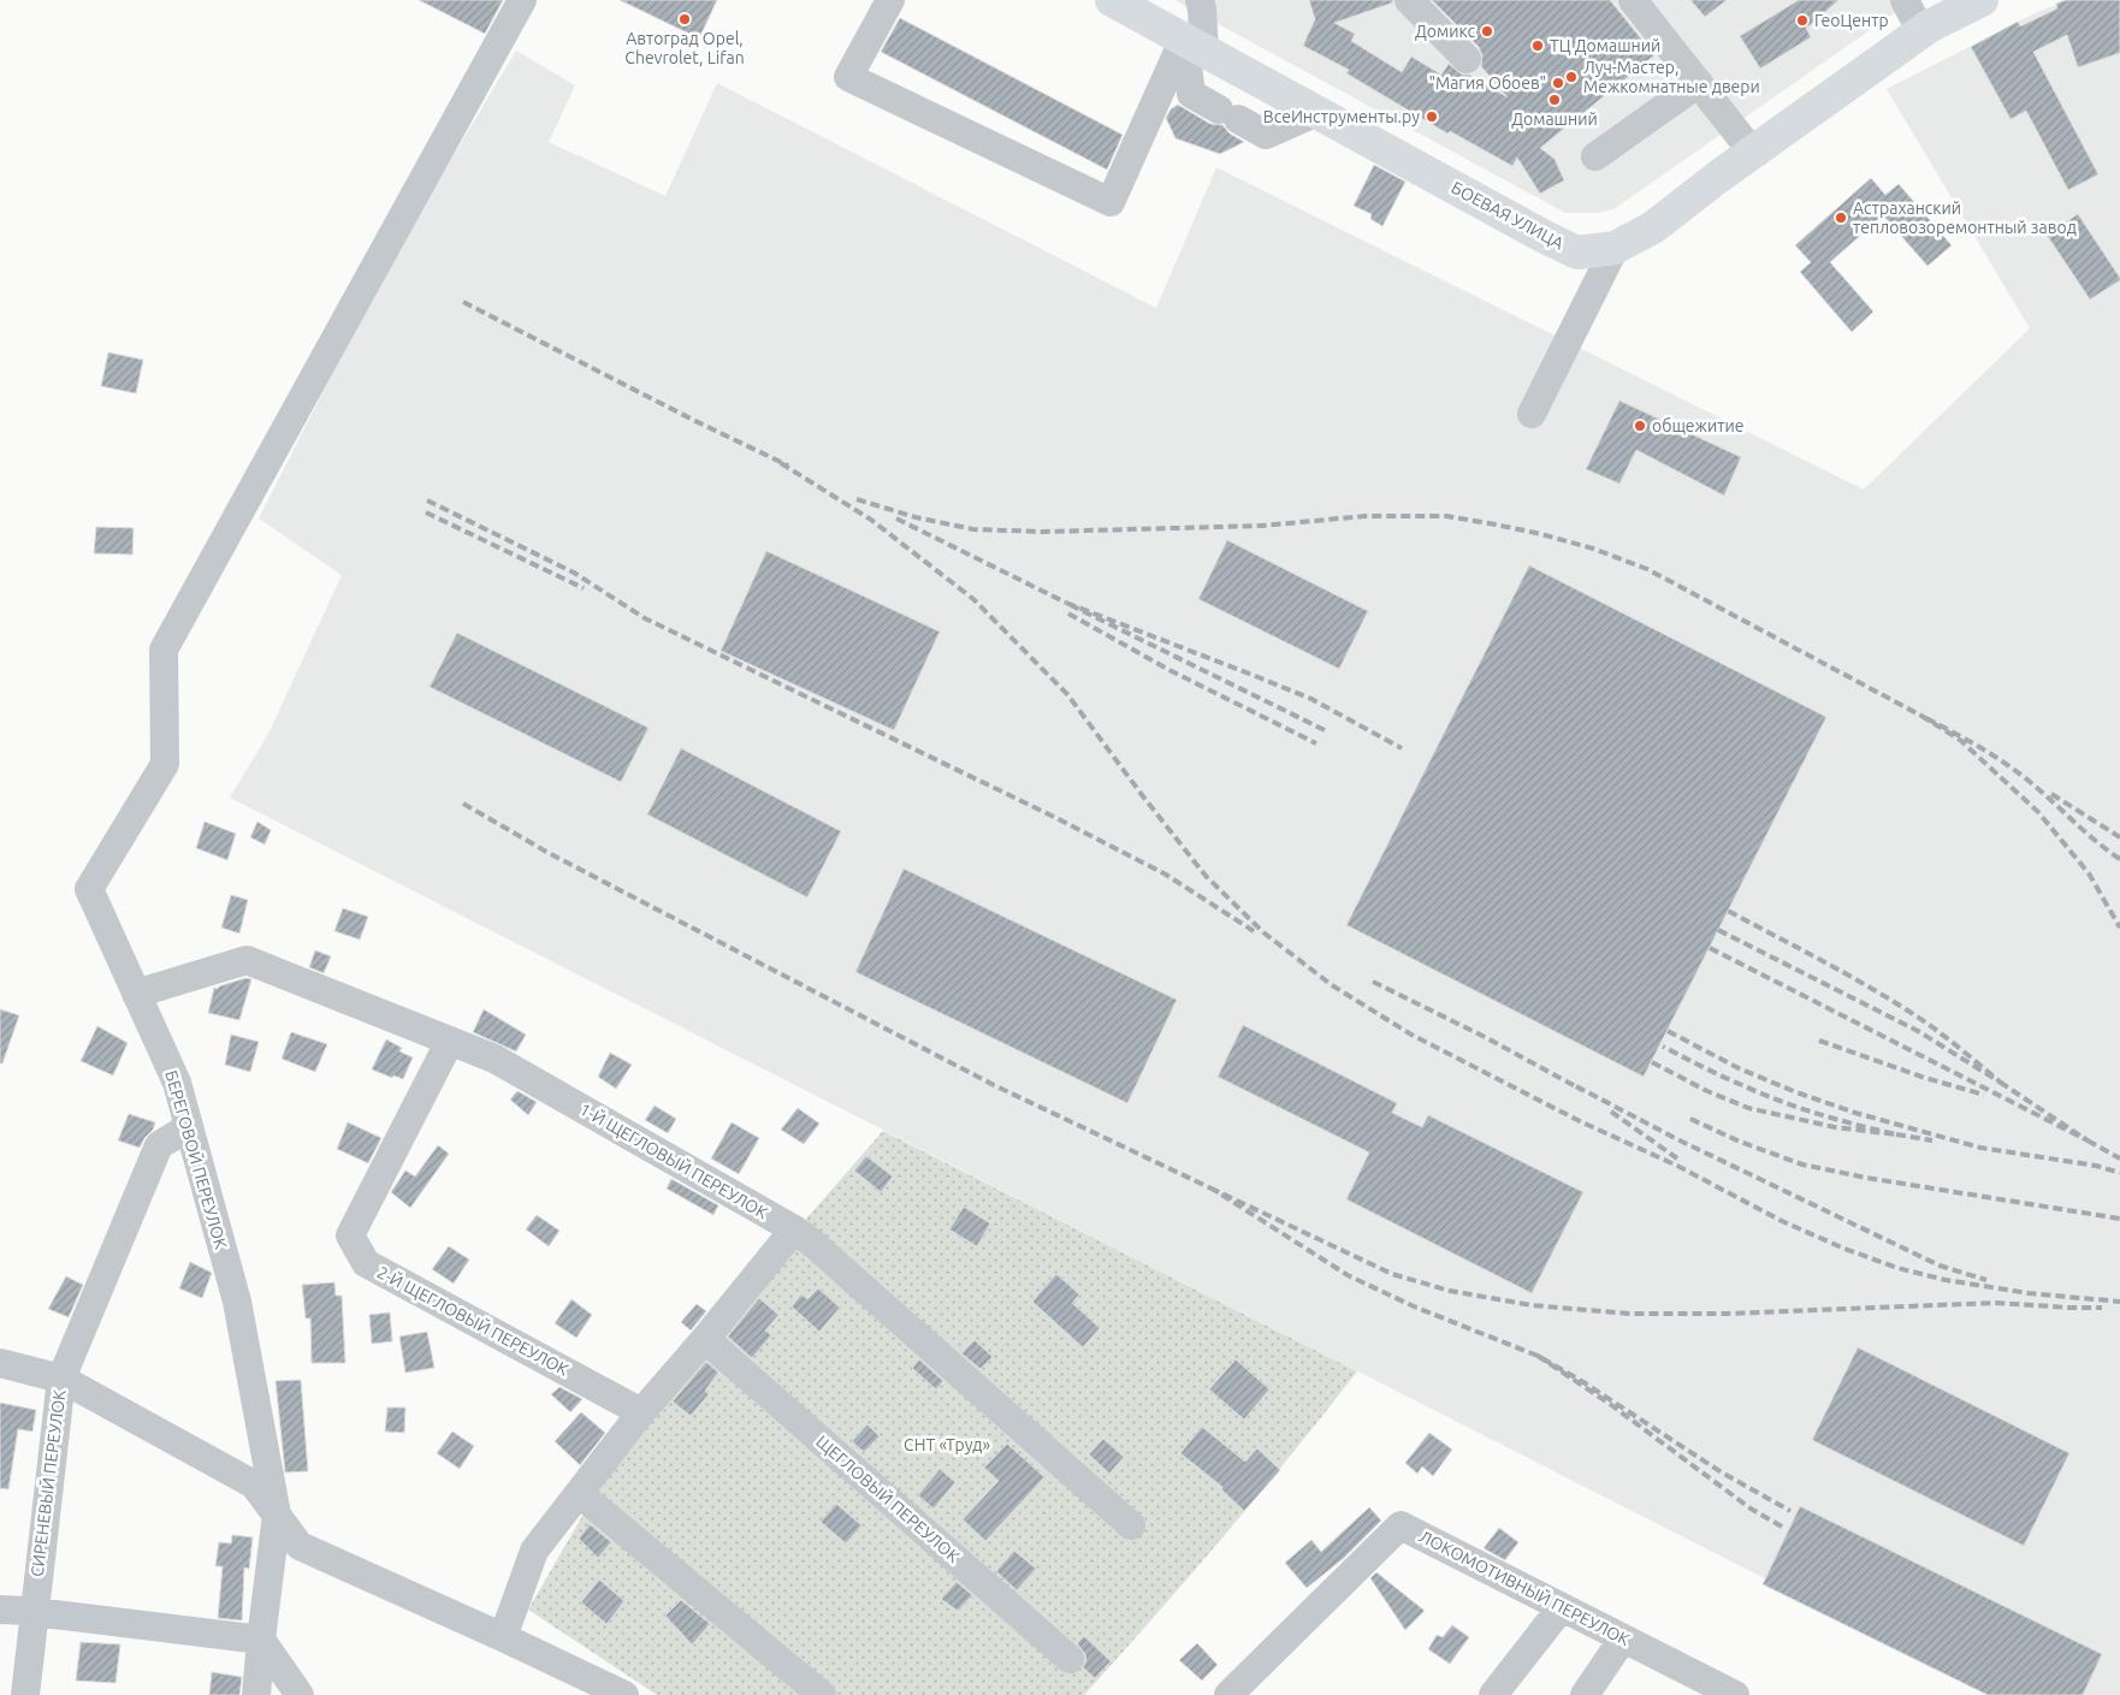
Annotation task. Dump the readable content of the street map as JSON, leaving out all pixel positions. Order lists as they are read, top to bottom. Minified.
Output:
{"streets":{"main road":["БОЕВАЯ УЛИЦА"],"street":["БЕРЕГОВОЙ ПЕРЕУЛОК","1-Й ЩЕГЛОВЫЙ ПЕРЕУЛОК","2-Й ЩЕГЛОВЫЙ ПЕРЕУЛОК","СИРЕНЕВЫЙ ПЕРЕУЛОК","ЩЕГЛОВЫЙ ПЕРЕУЛОК","ЛОКОМОТИВНЫЙ ПЕРЕУЛОК"]},"crossings":[["БЕРЕГОВОЙ ПЕРЕУЛОК","1-Й ЩЕГЛОВЫЙ ПЕРЕУЛОК"],["БЕРЕГОВОЙ ПЕРЕУЛОК","СИРЕНЕВЫЙ ПЕРЕУЛОК"],["1-Й ЩЕГЛОВЫЙ ПЕРЕУЛОК","2-Й ЩЕГЛОВЫЙ ПЕРЕУЛОК"]],"parks":["СНТ «Труд»"],"places":["Автоград Opel, Chevrolet, Lifan","ГеоЦентр","Домикс","ТЦ Домашний","Луч-Мастер, Межкомнатные двери","\"Магия Обоев\"","Домашний","ВсеИнструменты.ру","Астраханский тепловозоремонтный завод","общежитие"]}
